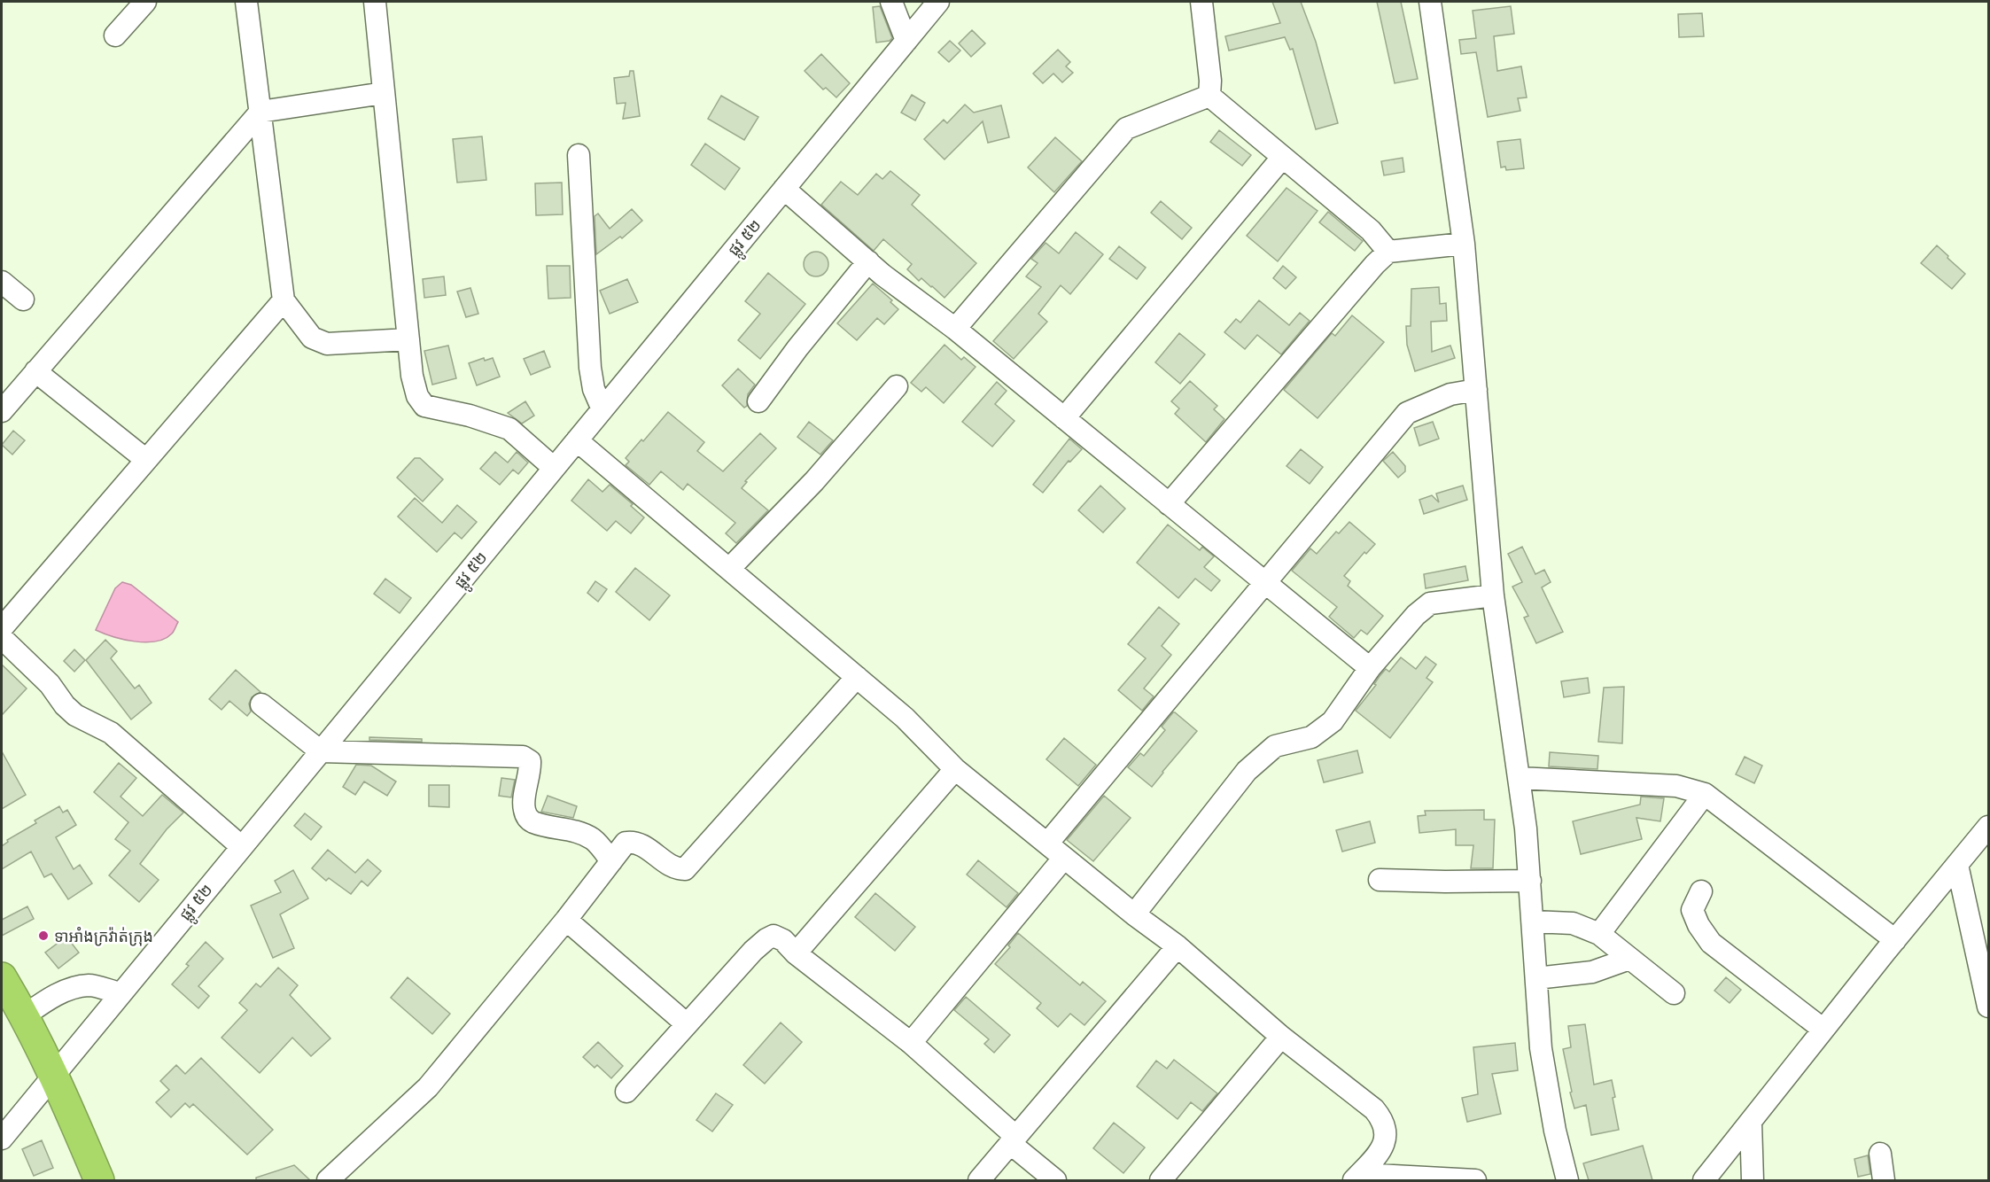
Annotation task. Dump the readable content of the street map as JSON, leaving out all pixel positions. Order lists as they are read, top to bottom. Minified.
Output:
{"streets":{"street":["ផ្លូវ ៥២"]},"places":["ទាអាំងក្រវ៉ាត់ក្រុង"]}
